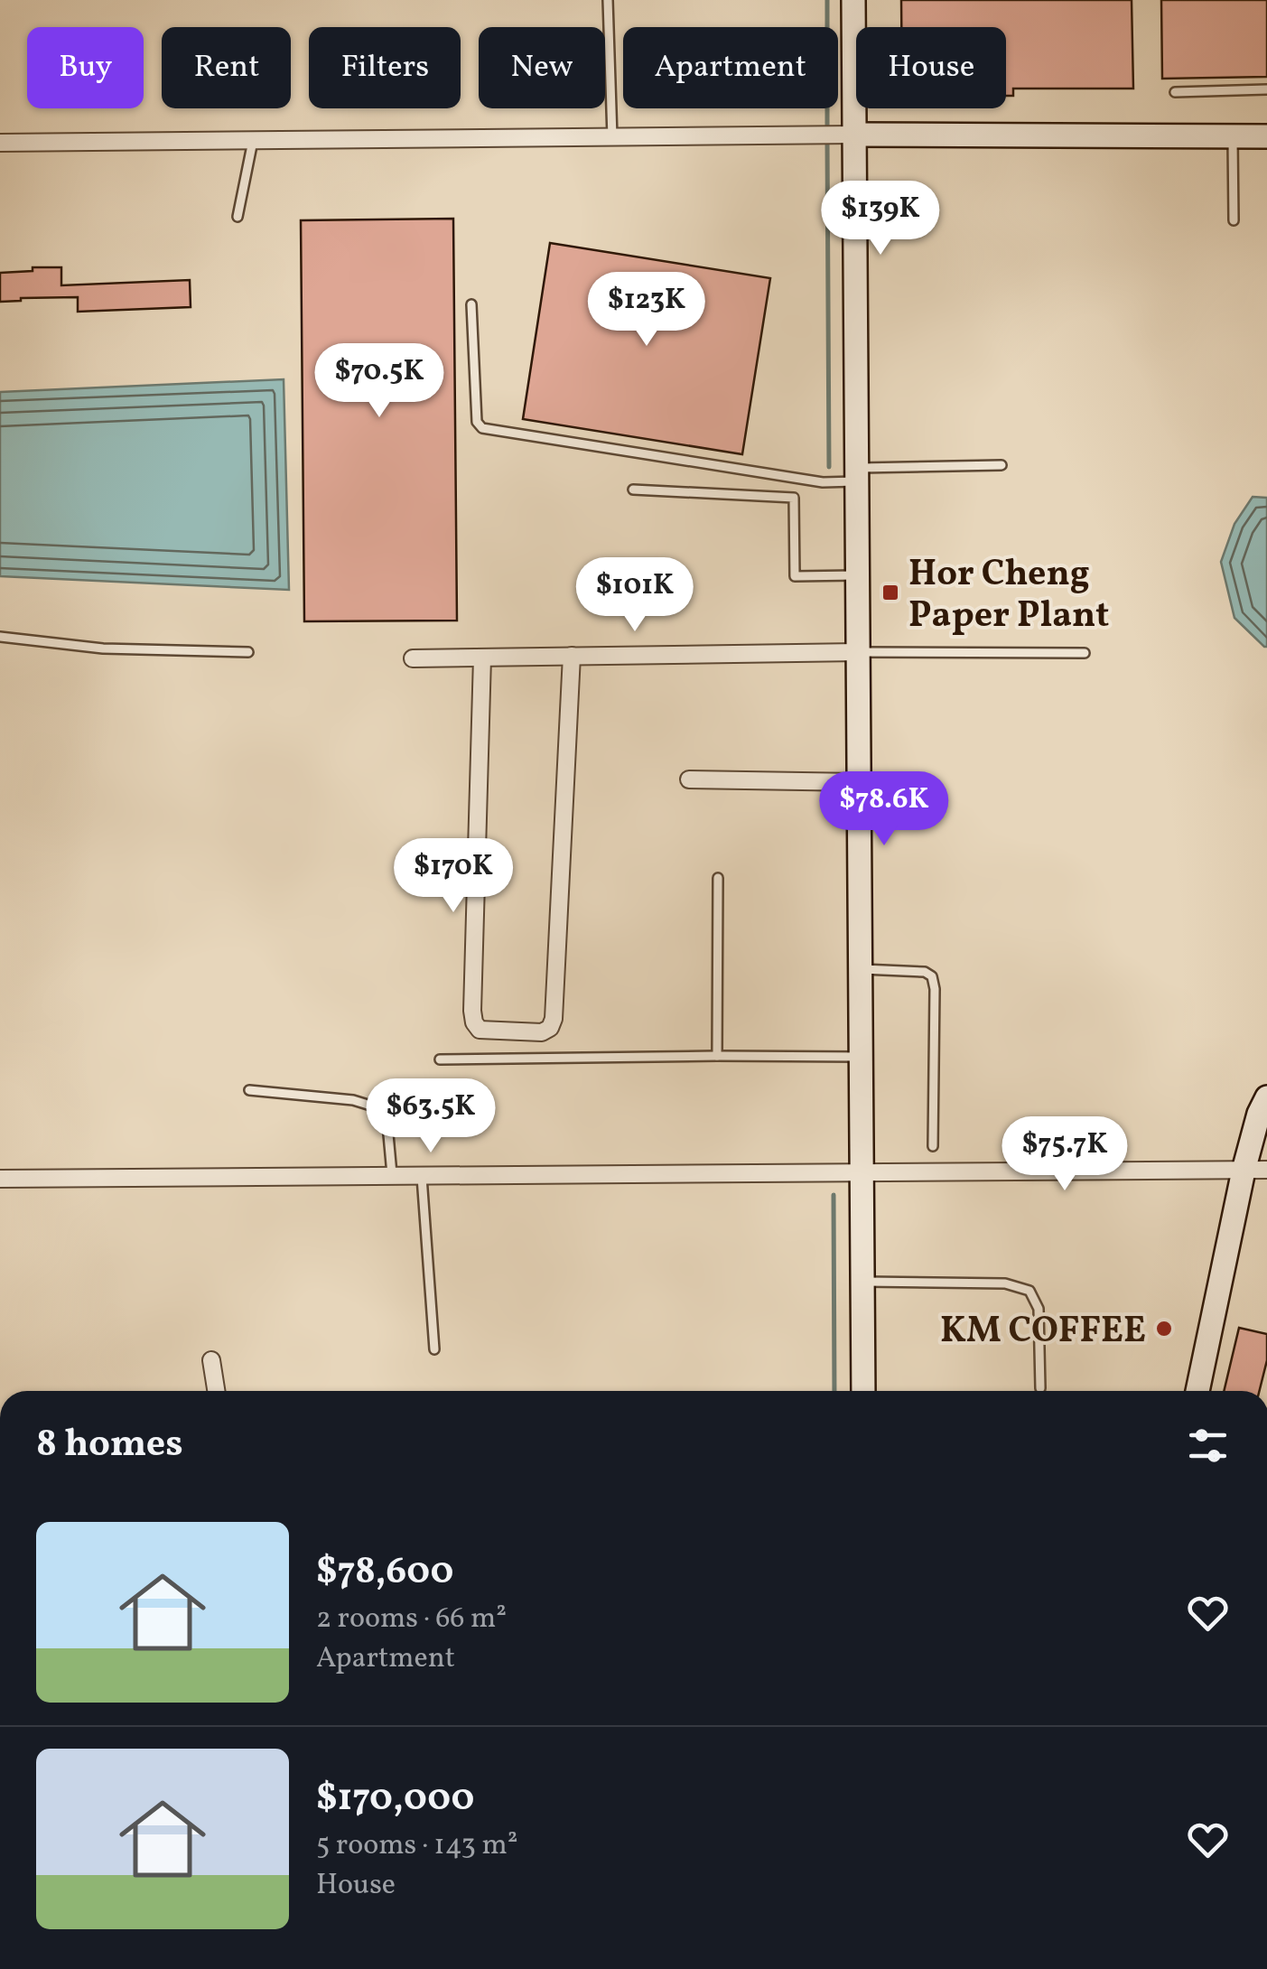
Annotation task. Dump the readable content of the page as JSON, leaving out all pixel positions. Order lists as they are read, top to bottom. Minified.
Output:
{"places":{"transit":["Hor Cheng Paper Plant"],"other":["KM COFFEE"]},"page":{"chip":["Buy","Rent","Filters","New","Apartment","House"],"price":["$139K","$123K","$70.5K","$101K","$78.6K","$170K","$63.5K","$75.7K"],"heading":"8 homes","list":[{"name":"$78,600","note":"2 rooms · 66 m² · Apartment"},{"name":"$170,000","note":"5 rooms · 143 m² · House"}]}}
